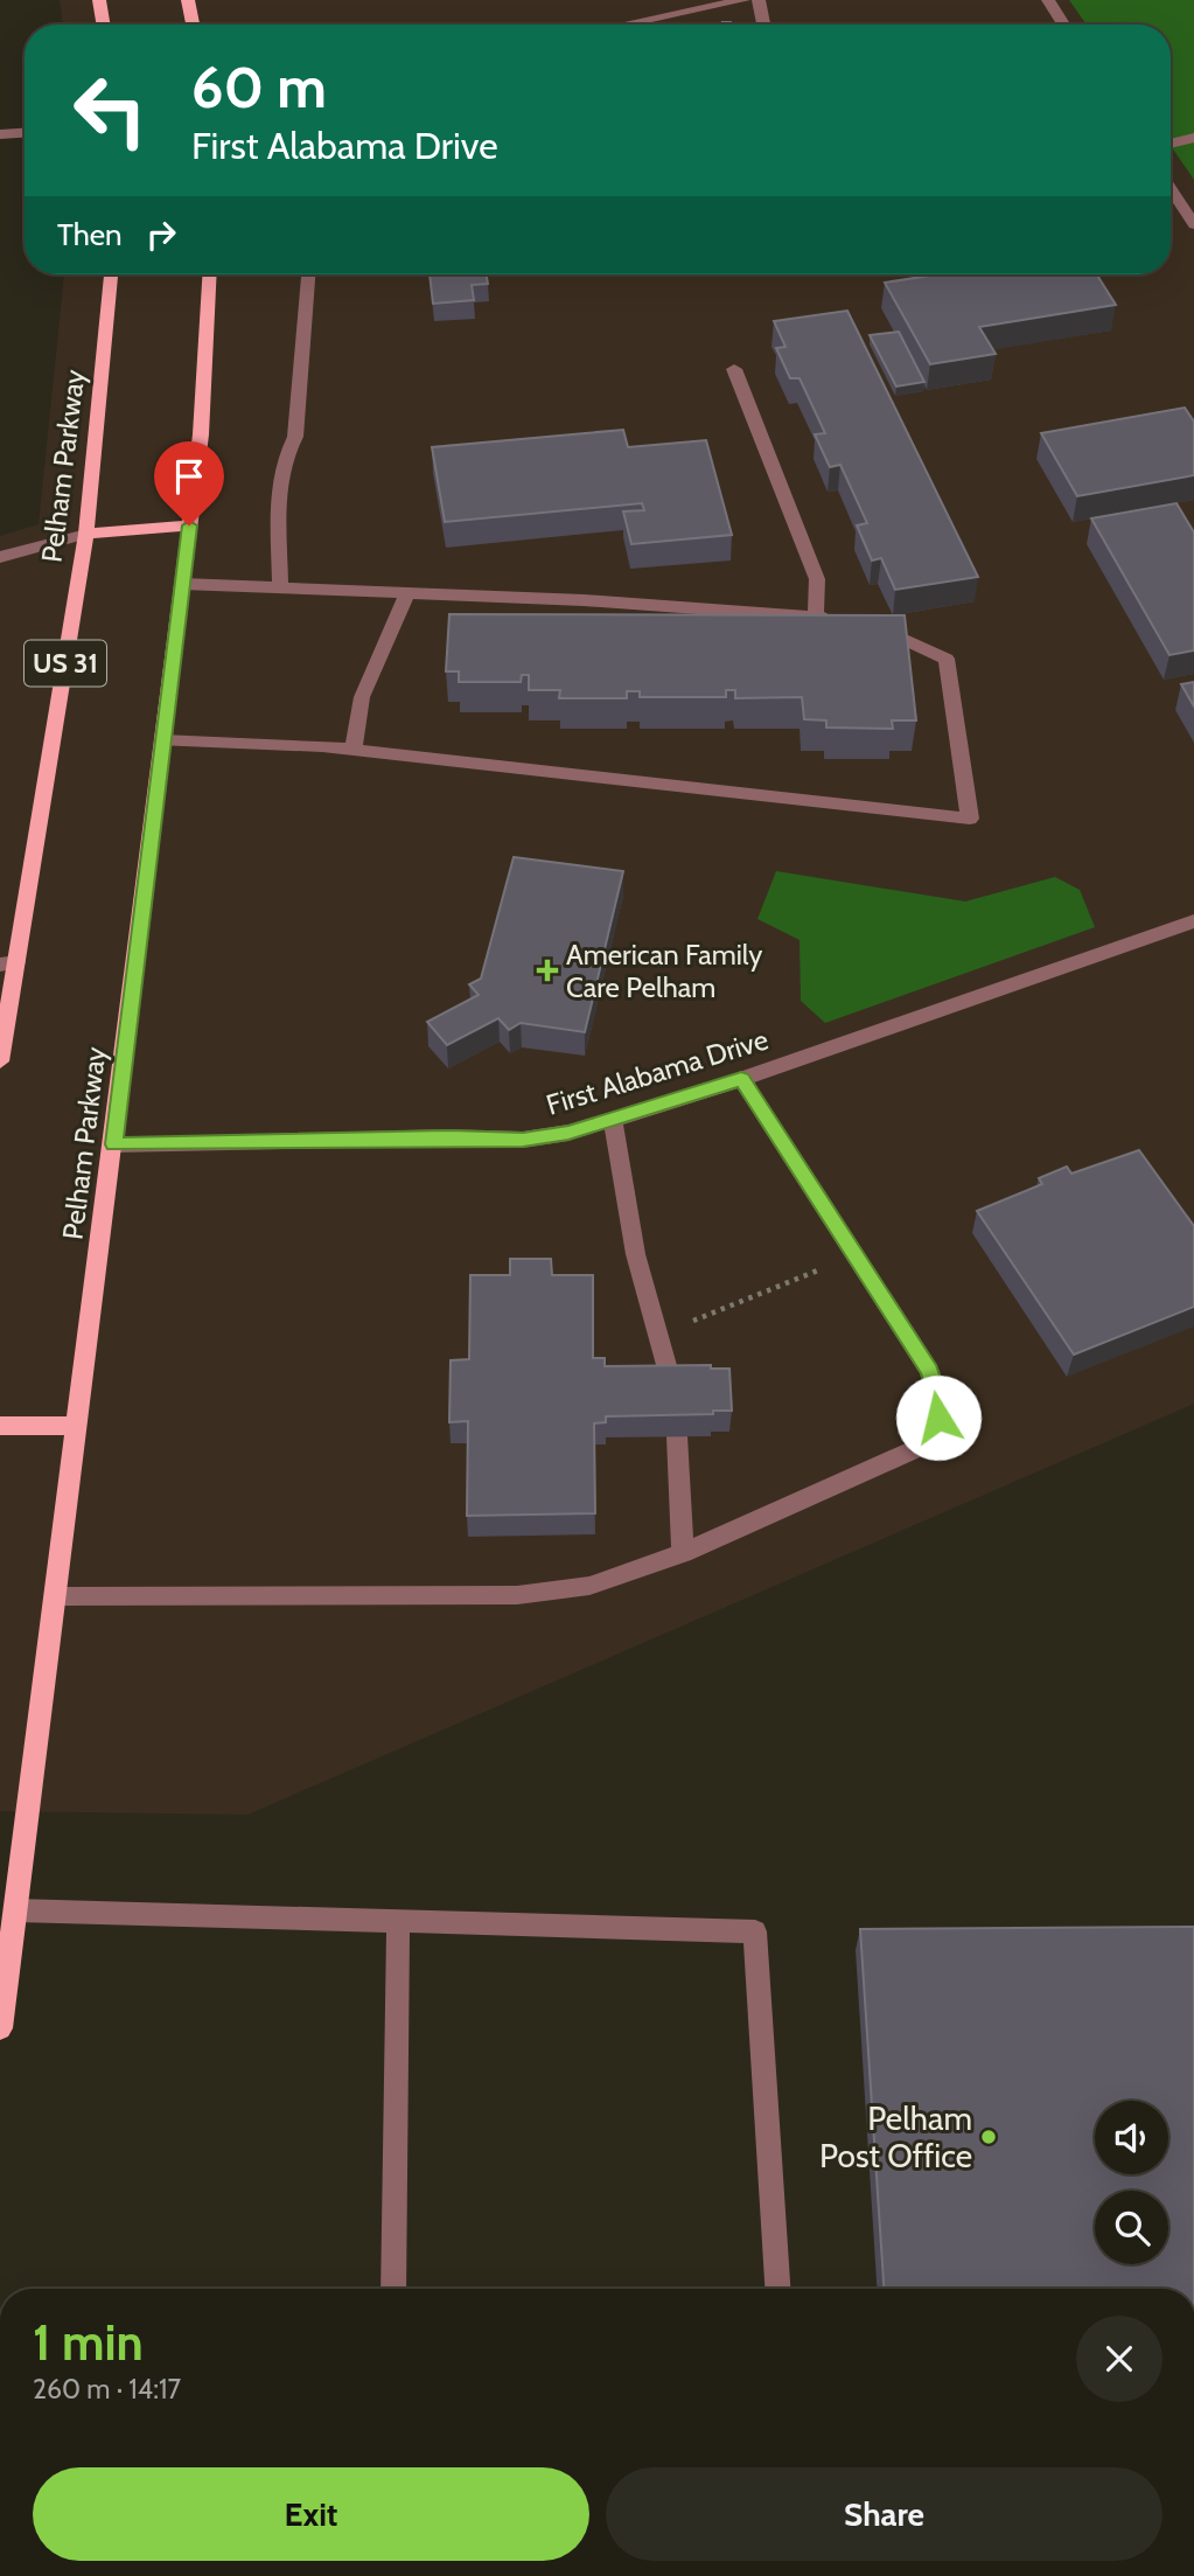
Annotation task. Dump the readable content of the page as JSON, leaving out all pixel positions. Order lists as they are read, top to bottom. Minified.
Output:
{"streets":{"main road":["Pelham Parkway","US 31"],"street":["First Alabama Drive"]},"crossings":[["Pelham Parkway","First Alabama Drive"]],"places":{"health":["American Family Care Pelham"],"other":["Pelham Post Office"]},"page":{"turn":["60 m","First Alabama Drive"],"then":"Then","heading":["1 min","260 m · 14:17"],"buttons":["Exit","Share"]}}
